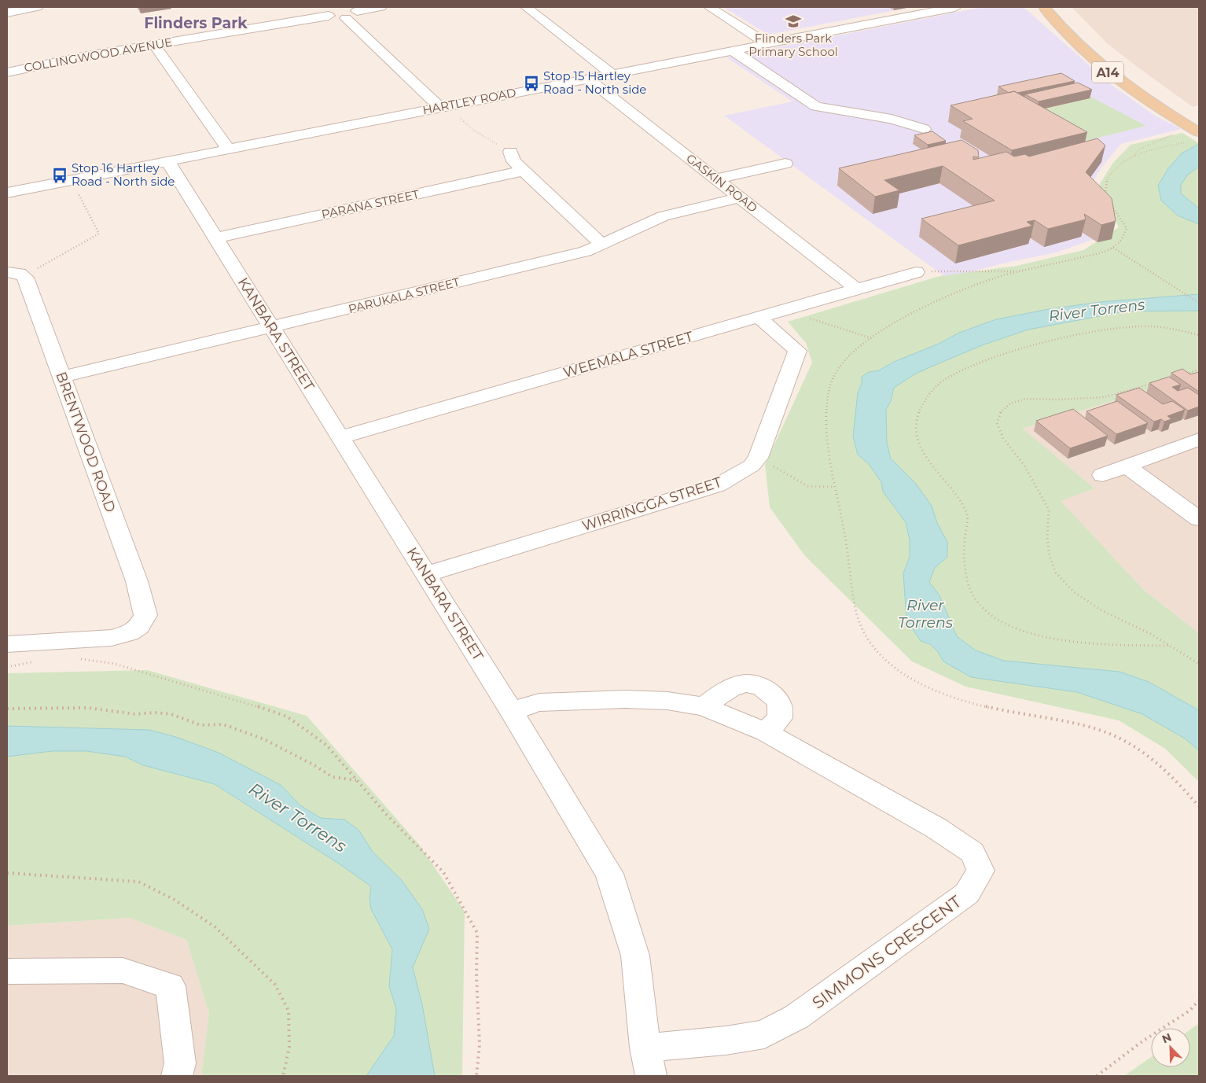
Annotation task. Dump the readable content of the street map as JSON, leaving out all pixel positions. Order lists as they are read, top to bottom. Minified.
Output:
{"streets":{"main road":["A14"],"street":["COLLINGWOOD AVENUE","HARTLEY ROAD","GASKIN ROAD","PARANA STREET","PARUKALA STREET","KANBARA STREET","WEEMALA STREET","BRENTWOOD ROAD","WIRRINGGA STREET","SIMMONS CRESCENT"]},"crossings":[["HARTLEY ROAD","GASKIN ROAD"],["HARTLEY ROAD","KANBARA STREET"],["GASKIN ROAD","PARUKALA STREET"],["GASKIN ROAD","WEEMALA STREET"],["PARANA STREET","KANBARA STREET"],["PARUKALA STREET","KANBARA STREET"],["PARUKALA STREET","BRENTWOOD ROAD"],["KANBARA STREET","WEEMALA STREET"],["KANBARA STREET","WIRRINGGA STREET"],["KANBARA STREET","SIMMONS CRESCENT"],["WEEMALA STREET","WIRRINGGA STREET"]],"districts":["Flinders Park"],"water":["River Torrens"],"places":{"school or university":["Flinders Park Primary School"],"bus stop":["Stop 15 Hartley Road - North side","Stop 16 Hartley Road - North side"]},"north":"top left"}
